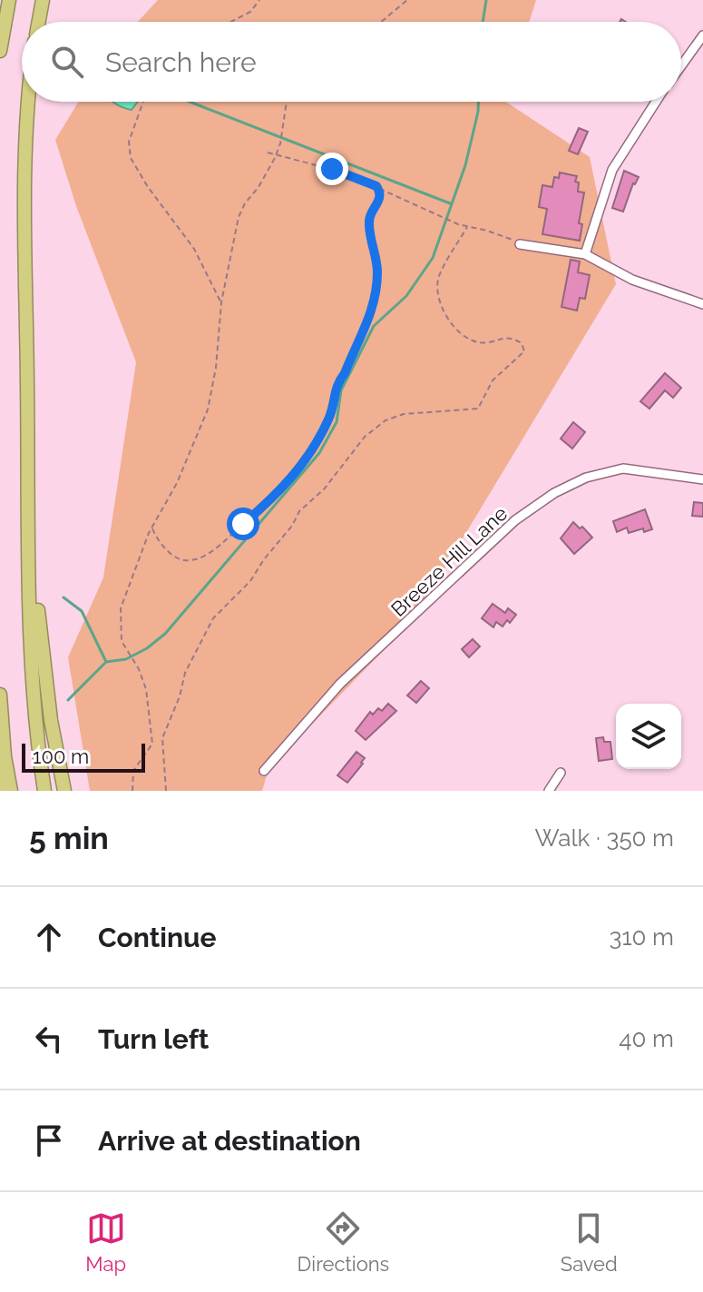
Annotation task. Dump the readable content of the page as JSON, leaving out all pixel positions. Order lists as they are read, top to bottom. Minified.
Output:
{"streets":{"street":["Breeze Hill Lane"]},"scale_bar":"100 m","page":{"search":"Search here","scale":"100 m","heading":["5 min","Walk · 350 m"],"list":[["Continue","310 m"],["Turn left","40 m"],"Arrive at destination"],"nav":["Map","Directions","Saved"]}}
